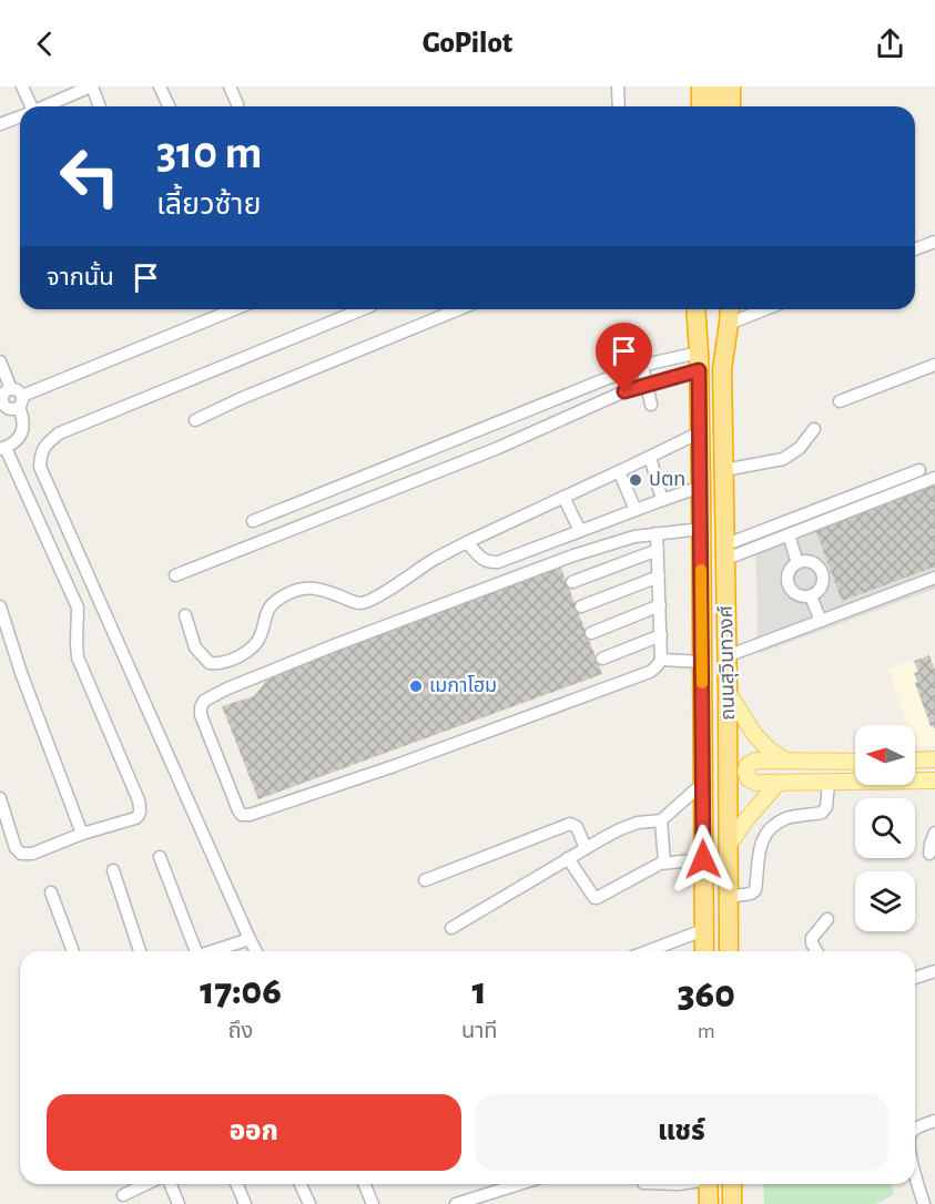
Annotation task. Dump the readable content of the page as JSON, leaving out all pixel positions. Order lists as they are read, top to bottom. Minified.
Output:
{"streets":{"highway":["ถนนสุวินทวงศ์"]},"places":["ปตท","เมกาโฮม"],"north":"left","page":{"header":"GoPilot","turn":["310 m","เลี้ยวซ้าย"],"then":"จากนั้น","eta":["17:06","ถึง","1","นาที","360","m"],"buttons":["ออก","แชร์"]}}
